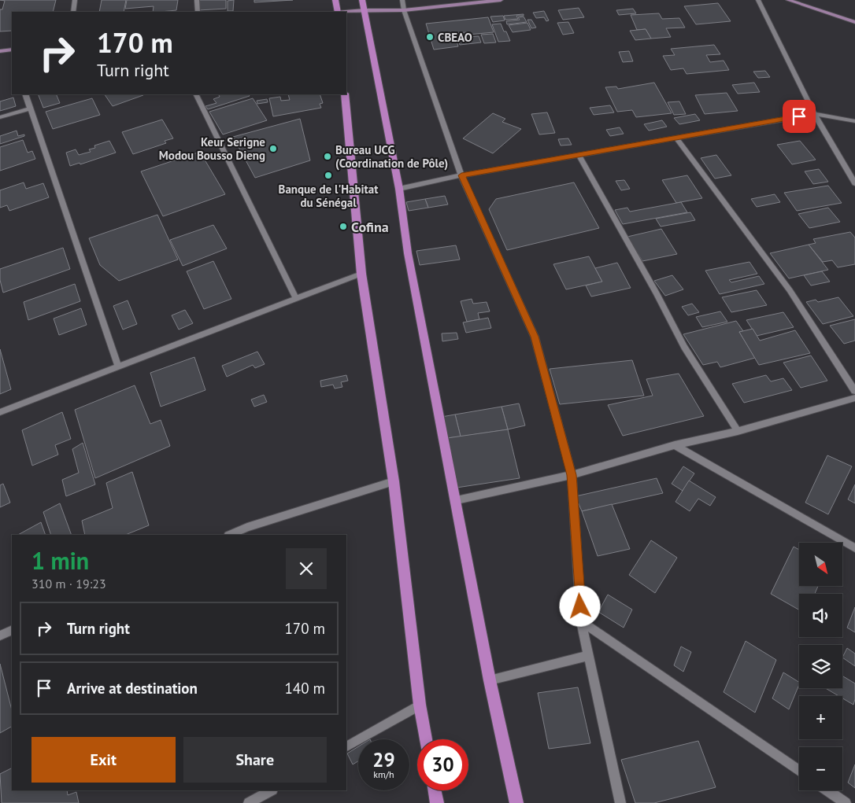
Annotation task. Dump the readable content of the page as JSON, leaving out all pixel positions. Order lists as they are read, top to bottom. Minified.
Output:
{"places":["CBEAO","Keur Serigne Modou Bousso Dieng","Bureau UCG (Coordination de Pôle)","Banque de l'Habitat du Sénégal","Cofina"],"north":"bottom right","page":{"turn":["170 m","Turn right"],"heading":["1 min","310 m · 19:23"],"map_buttons":["+","−"],"list":[{"name":"Turn right","value":"170 m"},{"name":"Arrive at destination","value":"140 m"}],"buttons":["Exit","Share"],"speed":"29 km/h","limit":"30"}}
